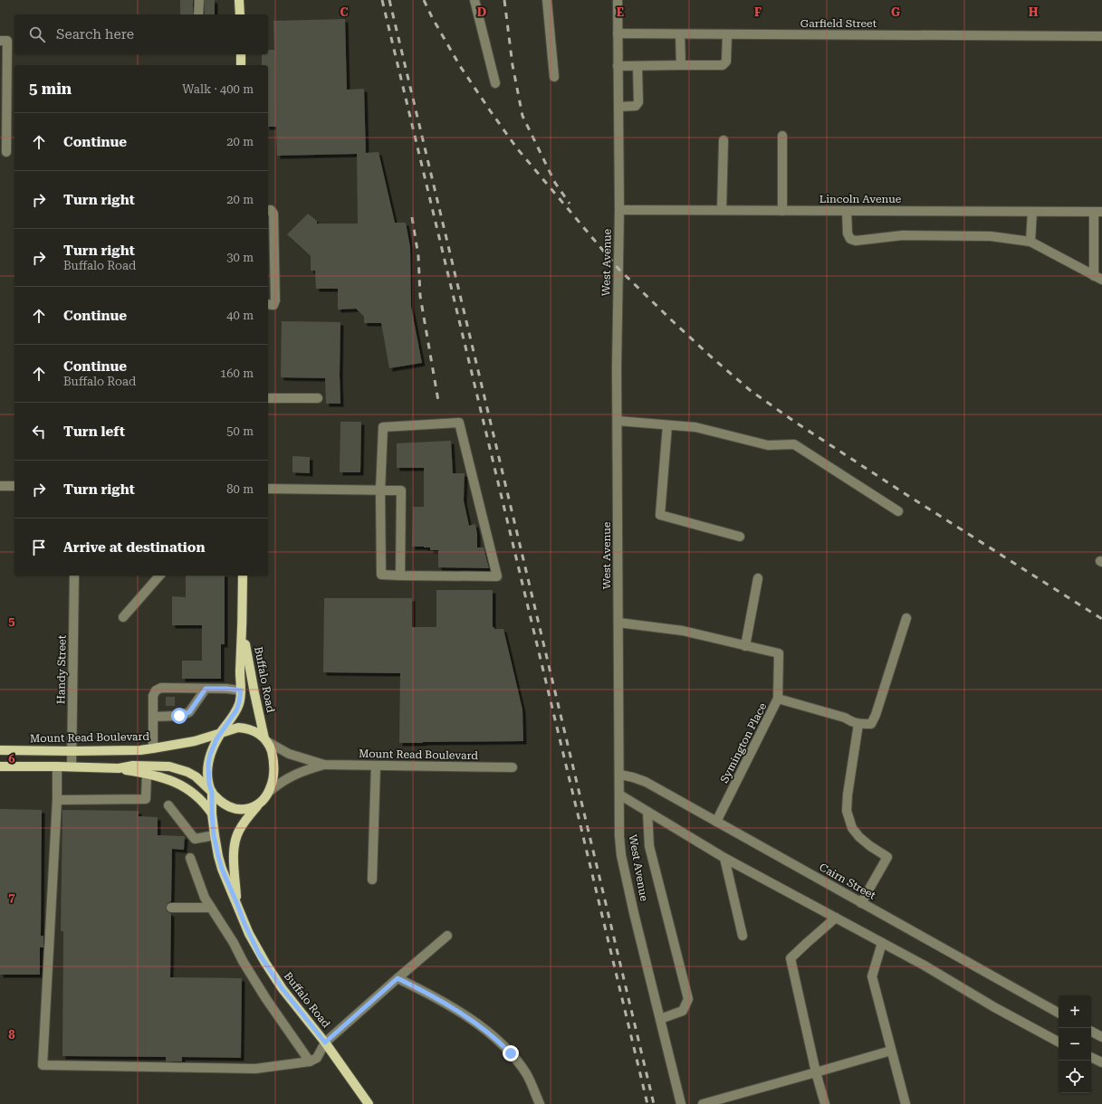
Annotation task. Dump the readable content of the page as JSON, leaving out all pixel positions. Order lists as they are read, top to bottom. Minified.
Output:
{"streets":{"main road":["Buffalo Road","Mount Read Boulevard"],"street":["Garfield Street","Lincoln Avenue","West Avenue","Handy Street","Symington Place","Cairn Street"]},"crossings":[["Garfield Street","West Avenue"],["Lincoln Avenue","West Avenue"],["West Avenue","Cairn Street"],["Handy Street","Mount Read Boulevard"],["Buffalo Road","Mount Read Boulevard"],["Symington Place","Cairn Street"]],"page":{"search":"Search here","heading":["5 min","Walk · 400 m"],"list":[["Continue","20 m"],["Turn right","20 m"],["Turn right","Buffalo Road","30 m"],["Continue","40 m"],["Continue","Buffalo Road","160 m"],["Turn left","50 m"],["Turn right","80 m"],"Arrive at destination"],"map_buttons":["+","−"]},"grid":{"columns":["C","D","E","F","G","H"],"rows":["5","6","7","8"]}}
